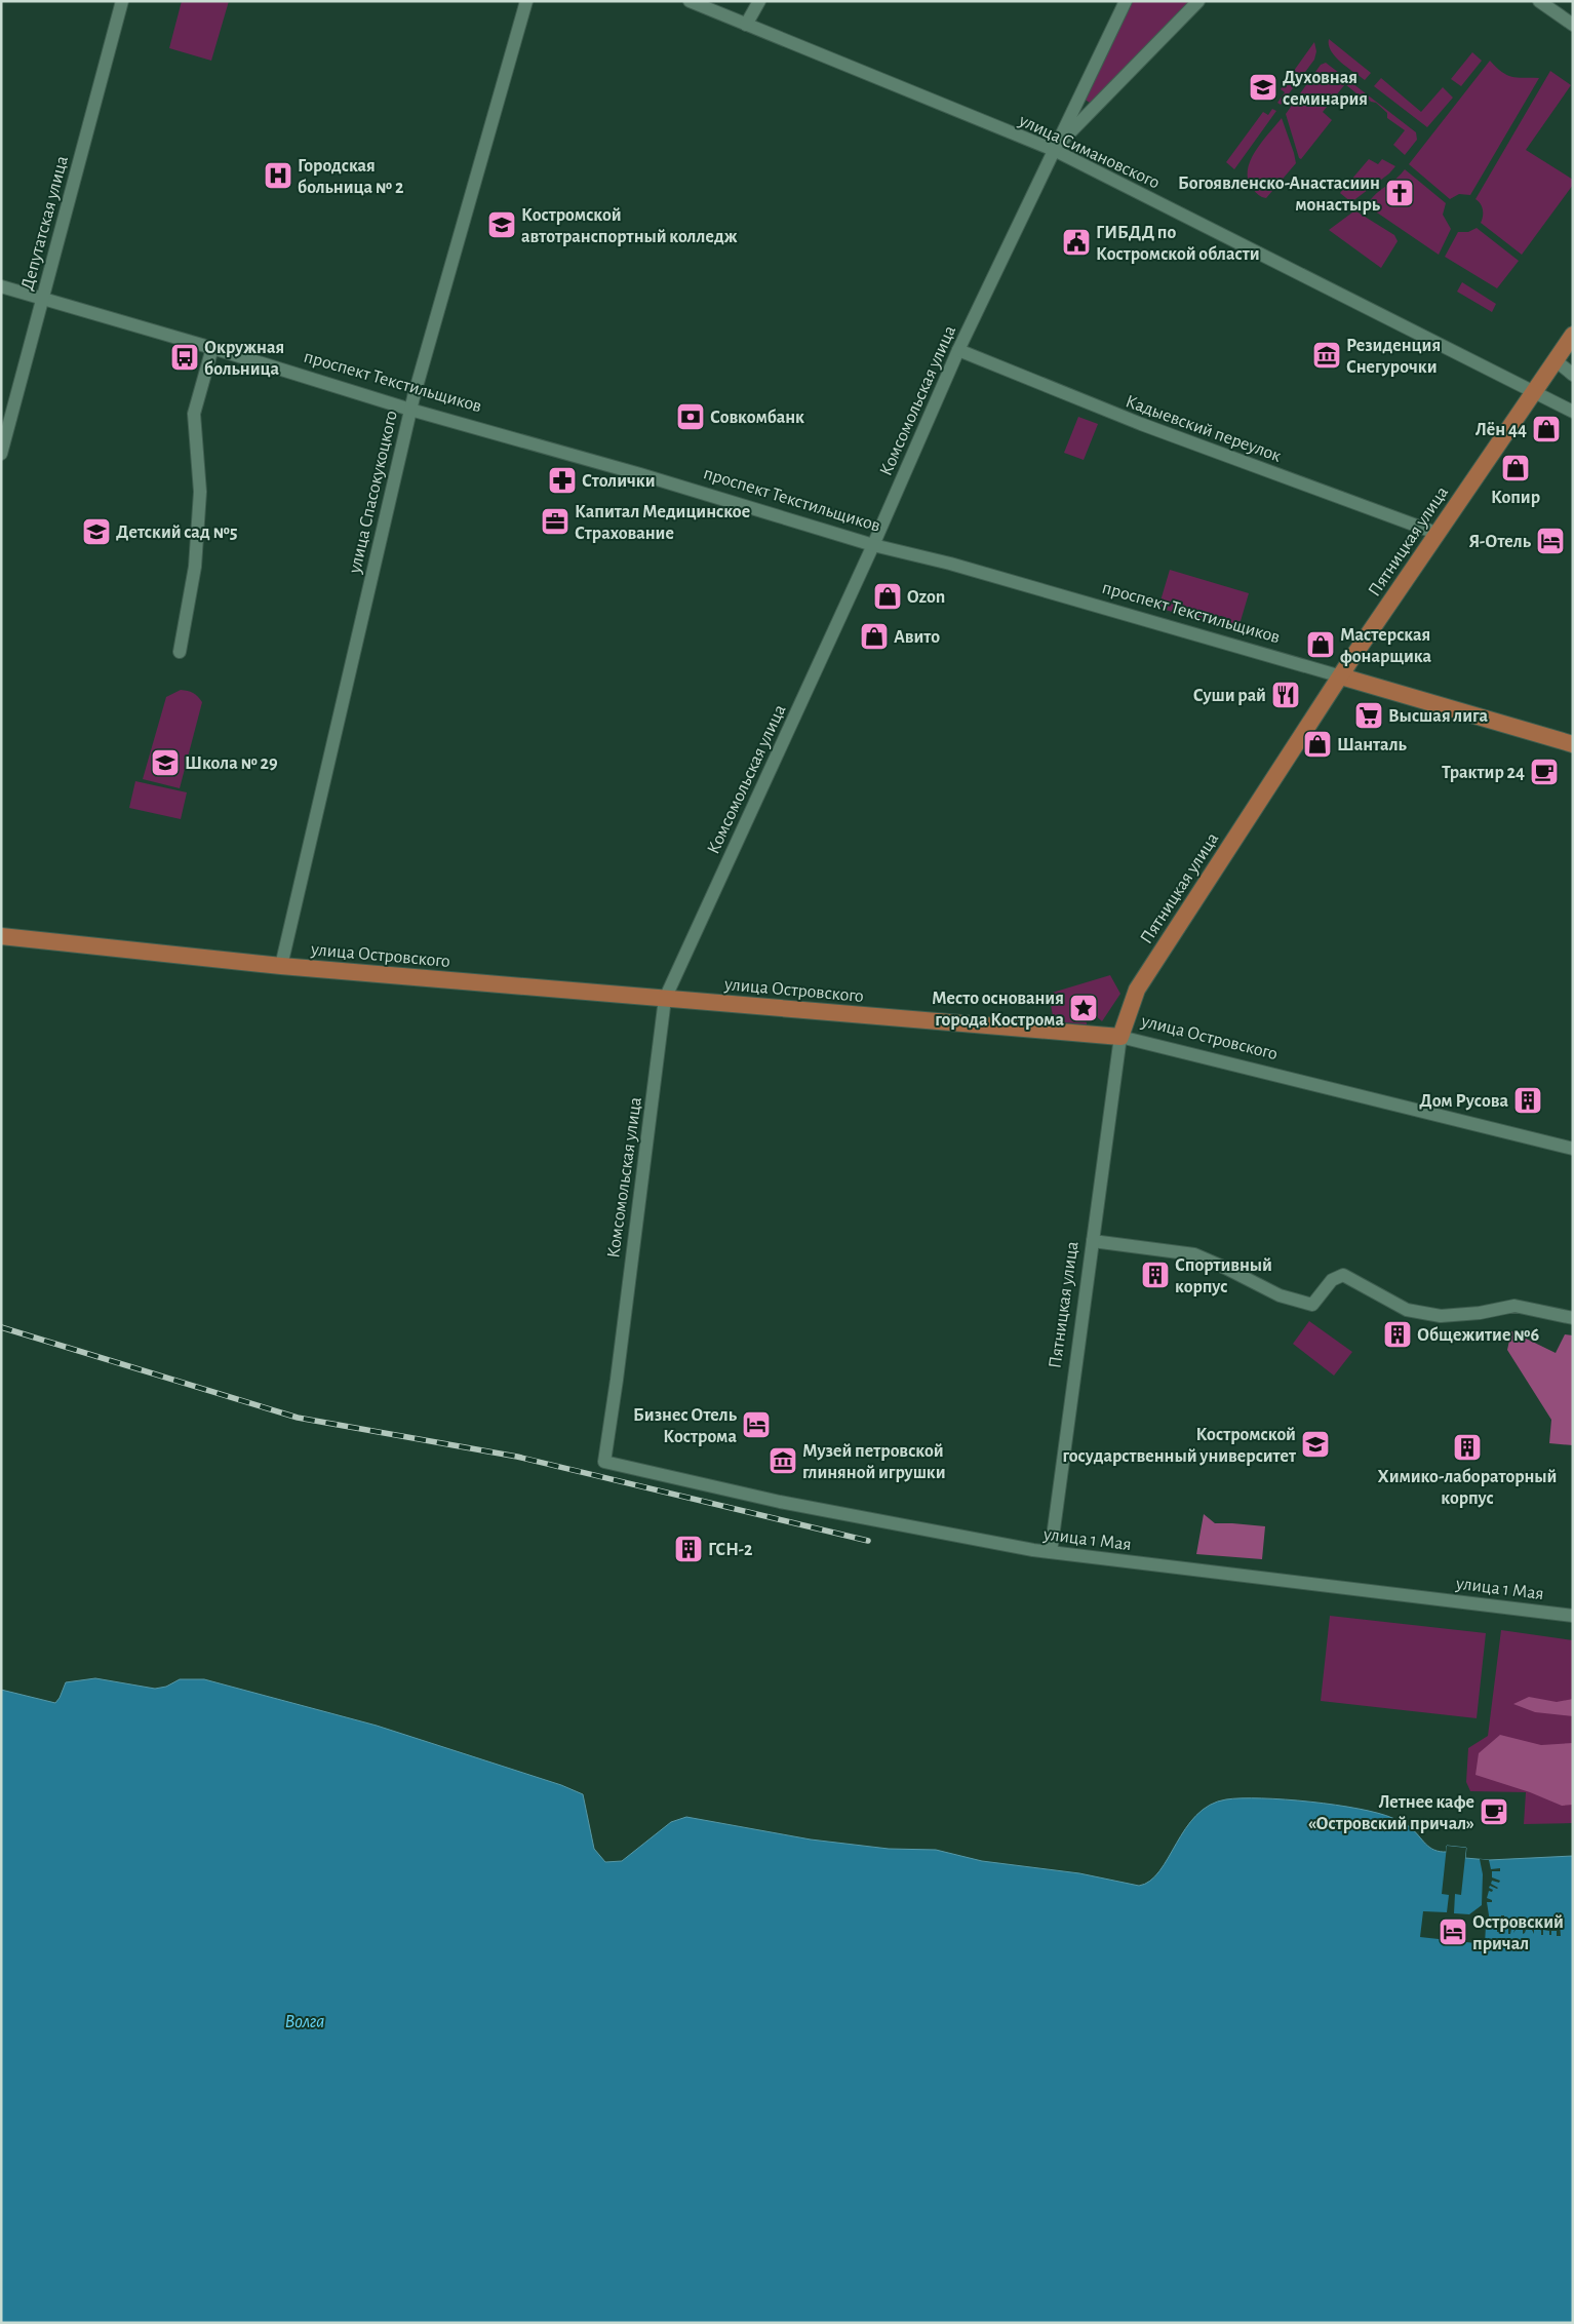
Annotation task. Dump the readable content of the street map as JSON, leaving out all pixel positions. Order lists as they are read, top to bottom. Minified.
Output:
{"streets":{"main road":["проспект Текстильщиков","Пятницкая улица","улица Островского"],"street":["улица Симановского","Депутатская улица","Комсомольская улица","Кадыевский переулок","улица Спасокукоцкого","улица 1 Мая"]},"crossings":[["улица Симановского","Комсомольская улица"],["улица Симановского","Пятницкая улица"],["Депутатская улица","проспект Текстильщиков"],["проспект Текстильщиков","Комсомольская улица"],["проспект Текстильщиков","улица Спасокукоцкого"],["проспект Текстильщиков","Пятницкая улица"],["Комсомольская улица","Кадыевский переулок"],["Комсомольская улица","улица Островского"],["Комсомольская улица","улица 1 Мая"],["Кадыевский переулок","Пятницкая улица"],["улица Спасокукоцкого","улица Островского"],["Пятницкая улица","улица Островского"],["Пятницкая улица","улица 1 Мая"]],"water":["Волга"],"places":{"school or university":["Духовная семинария","Костромской автотранспортный колледж","Детский сад №5","Школа № 29","Костромской государственный университет"],"hospital":["Городская больница № 2"],"church":["Богоявленско-Анастасиин монастырь"],"public building":["ГИБДД по Костромской области"],"museum":["Резиденция Снегурочки","Музей петровской глиняной игрушки"],"bus stop":["Окружная больница"],"bank":["Совкомбанк"],"shop":["Лён 44","Копир","Ozon","Авито","Мастерская фонарщика","Шанталь"],"pharmacy":["Столички"],"office":["Капитал Медицинское Страхование"],"hotel":["Я-Отель","Бизнес Отель Кострома","Островский причал"],"restaurant":["Суши рай"],"supermarket":["Высшая лига"],"cafe":["Трактир 24","Летнее кафе «Островский причал»"],"place":["Место основания города Кострома"],"building":["Дом Русова","Спортивный корпус","Общежитие №6","Химико-лабораторный корпус","ГСН-2"]}}
